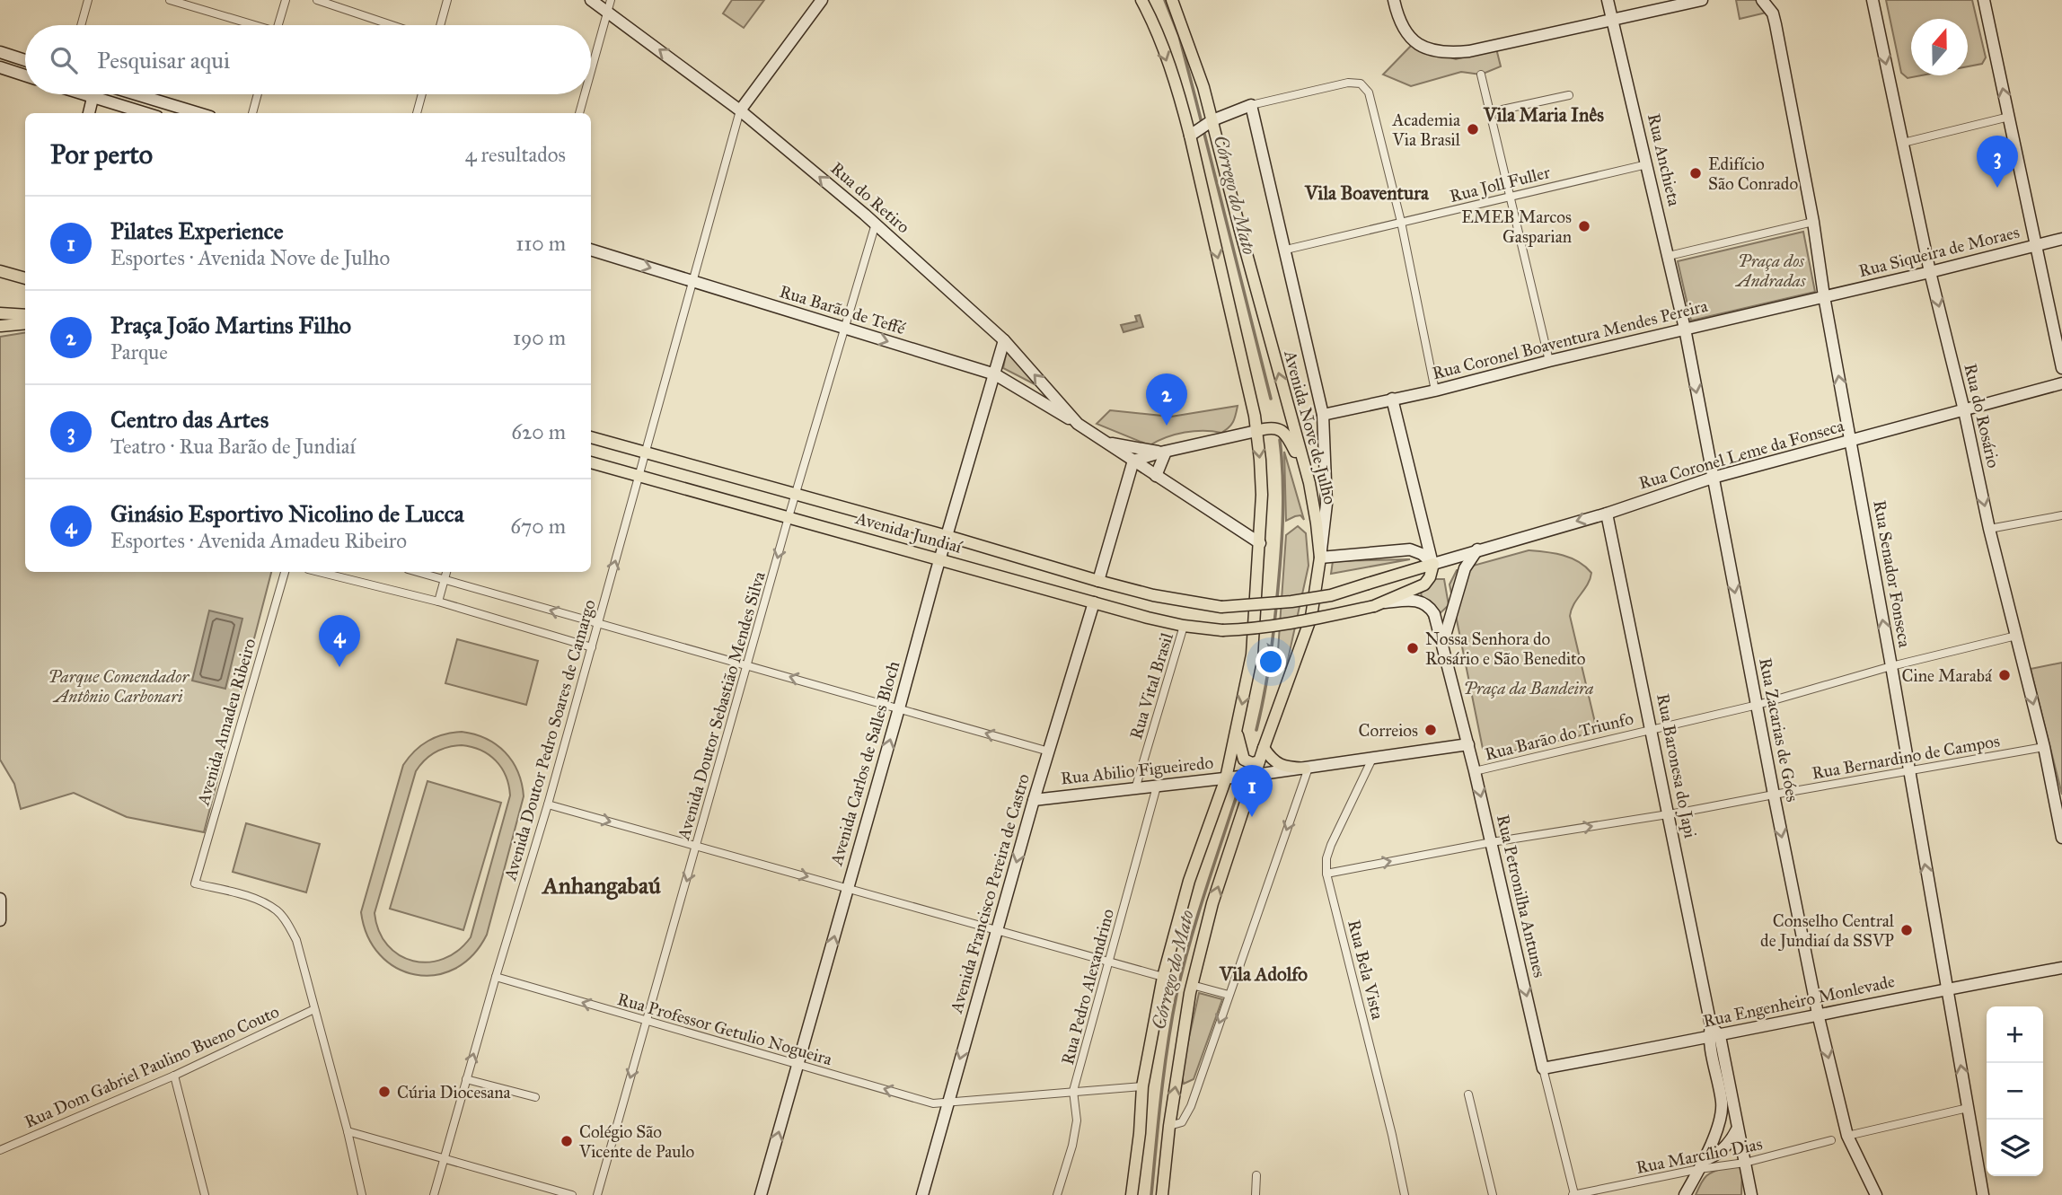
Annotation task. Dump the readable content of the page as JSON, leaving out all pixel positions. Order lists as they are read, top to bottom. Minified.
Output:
{"streets":{"main road":["Avenida Nove de Julho","Avenida Jundiaí"],"street":["Rua Anchieta","Rua Joll Fuller","Rua do Retiro","Rua Siqueira de Moraes","Rua Barão de Teffé","Rua Coronel Boaventura Mendes Pereira","Rua do Rosário","Rua Coronel Leme da Fonseca","Rua Senador Fonseca","Rua Vital Brasil","Avenida Doutor Sebastião Mendes Silva","Avenida Amadeu Ribeiro","Rua Zacarias de Góes","Rua Barão do Triunfo","Avenida Doutor Pedro Soares de Camargo","Rua Bernardino de Campos","Avenida Carlos de Salles Bloch","Rua Baronesa do Japi","Rua Abilio Figueiredo","Avenida Francisco Pereira de Castro","Rua Petronilha Antunes","Rua Bela Vista","Rua Pedro Alexandrino","Rua Engenheiro Monlevade","Rua Professor Getulio Nogueira","Rua Dom Gabriel Paulino Bueno Couto","Rua Marcílio Dias"]},"crossings":[["Rua Anchieta","Rua Joll Fuller"],["Rua Anchieta","Rua Coronel Boaventura Mendes Pereira"],["Rua Anchieta","Rua Zacarias de Góes"],["Rua do Retiro","Rua Barão de Teffé"],["Rua do Retiro","Avenida Doutor Sebastião Mendes Silva"],["Rua do Retiro","Avenida Doutor Pedro Soares de Camargo"],["Rua do Retiro","Avenida Carlos de Salles Bloch"],["Rua Siqueira de Moraes","Rua Coronel Boaventura Mendes Pereira"],["Rua Siqueira de Moraes","Rua do Rosário"],["Rua Siqueira de Moraes","Rua Senador Fonseca"],["Rua Barão de Teffé","Avenida Doutor Sebastião Mendes Silva"],["Rua Barão de Teffé","Avenida Doutor Pedro Soares de Camargo"],["Rua Barão de Teffé","Avenida Carlos de Salles Bloch"],["Rua Coronel Boaventura Mendes Pereira","Rua Senador Fonseca"],["Rua Coronel Boaventura Mendes Pereira","Rua Zacarias de Góes"],["Rua do Rosário","Rua Coronel Leme da Fonseca"],["Rua do Rosário","Rua Barão do Triunfo"],["Rua do Rosário","Rua Bernardino de Campos"],["Avenida Nove de Julho","Rua Abilio Figueiredo"],["Rua Coronel Leme da Fonseca","Avenida Jundiaí"],["Rua Coronel Leme da Fonseca","Rua Senador Fonseca"],["Rua Coronel Leme da Fonseca","Rua Zacarias de Góes"],["Rua Coronel Leme da Fonseca","Rua Baronesa do Japi"],["Avenida Jundiaí","Rua Vital Brasil"],["Avenida Jundiaí","Avenida Doutor Sebastião Mendes Silva"],["Avenida Jundiaí","Avenida Doutor Pedro Soares de Camargo"],["Avenida Jundiaí","Avenida Carlos de Salles Bloch"],["Avenida Jundiaí","Avenida Francisco Pereira de Castro"],["Avenida Jundiaí","Rua Petronilha Antunes"],["Rua Senador Fonseca","Rua Barão do Triunfo"],["Rua Senador Fonseca","Rua Bernardino de Campos"],["Rua Senador Fonseca","Rua Engenheiro Monlevade"],["Rua Vital Brasil","Rua Abilio Figueiredo"],["Avenida Doutor Sebastião Mendes Silva","Rua Professor Getulio Nogueira"],["Avenida Amadeu Ribeiro","Rua Dom Gabriel Paulino Bueno Couto"],["Rua Zacarias de Góes","Rua Barão do Triunfo"],["Rua Zacarias de Góes","Rua Bernardino de Campos"],["Rua Zacarias de Góes","Rua Engenheiro Monlevade"],["Rua Barão do Triunfo","Rua Baronesa do Japi"],["Rua Barão do Triunfo","Rua Petronilha Antunes"],["Avenida Doutor Pedro Soares de Camargo","Rua Professor Getulio Nogueira"],["Rua Bernardino de Campos","Rua Baronesa do Japi"],["Rua Bernardino de Campos","Rua Petronilha Antunes"],["Rua Bernardino de Campos","Rua Bela Vista"],["Avenida Carlos de Salles Bloch","Rua Professor Getulio Nogueira"],["Rua Baronesa do Japi","Rua Engenheiro Monlevade"],["Rua Baronesa do Japi","Rua Marcílio Dias"],["Rua Abilio Figueiredo","Avenida Francisco Pereira de Castro"],["Rua Abilio Figueiredo","Rua Petronilha Antunes"],["Rua Abilio Figueiredo","Rua Bela Vista"],["Rua Abilio Figueiredo","Rua Pedro Alexandrino"],["Avenida Francisco Pereira de Castro","Rua Professor Getulio Nogueira"],["Rua Petronilha Antunes","Rua Engenheiro Monlevade"],["Rua Petronilha Antunes","Rua Marcílio Dias"],["Rua Pedro Alexandrino","Rua Professor Getulio Nogueira"]],"one_way":["Rua do Retiro","Rua Barão de Teffé","Rua do Rosário","Rua Senador Fonseca","Avenida Doutor Sebastião Mendes Silva","Rua Zacarias de Góes","Rua Bernardino de Campos","Avenida Carlos de Salles Bloch","Avenida Francisco Pereira de Castro","Rua Petronilha Antunes","Rua Professor Getulio Nogueira"],"districts":["Vila Maria Inês","Vila Boaventura","Anhangabaú","Vila Adolfo"],"water":["Córrego do Mato"],"parks":["Praça dos Andradas","Parque Comendador Antônio Carbonari","Praça da Bandeira"],"places":["Academia Via Brasil","Edifício São Conrado","EMEB Marcos Gasparian","Nossa Senhora do Rosário e São Benedito","Cine Marabá","Correios","Conselho Central de Jundiaí da SSVP","Cúria Diocesana","Colégio São Vicente de Paulo"],"north":"top","page":{"search":"Pesquisar aqui","heading":["Por perto","4 resultados"],"pins":["3","2","4","1"],"list":[{"mark":"1","name":"Pilates Experience","note":"Esportes · Avenida Nove de Julho","value":"110 m"},{"mark":"2","name":"Praça João Martins Filho","note":"Parque","value":"190 m"},{"mark":"3","name":"Centro das Artes","note":"Teatro · Rua Barão de Jundiaí","value":"620 m"},{"mark":"4","name":"Ginásio Esportivo Nicolino de Lucca","note":"Esportes · Avenida Amadeu Ribeiro","value":"670 m"}],"map_buttons":["+","−"]}}
